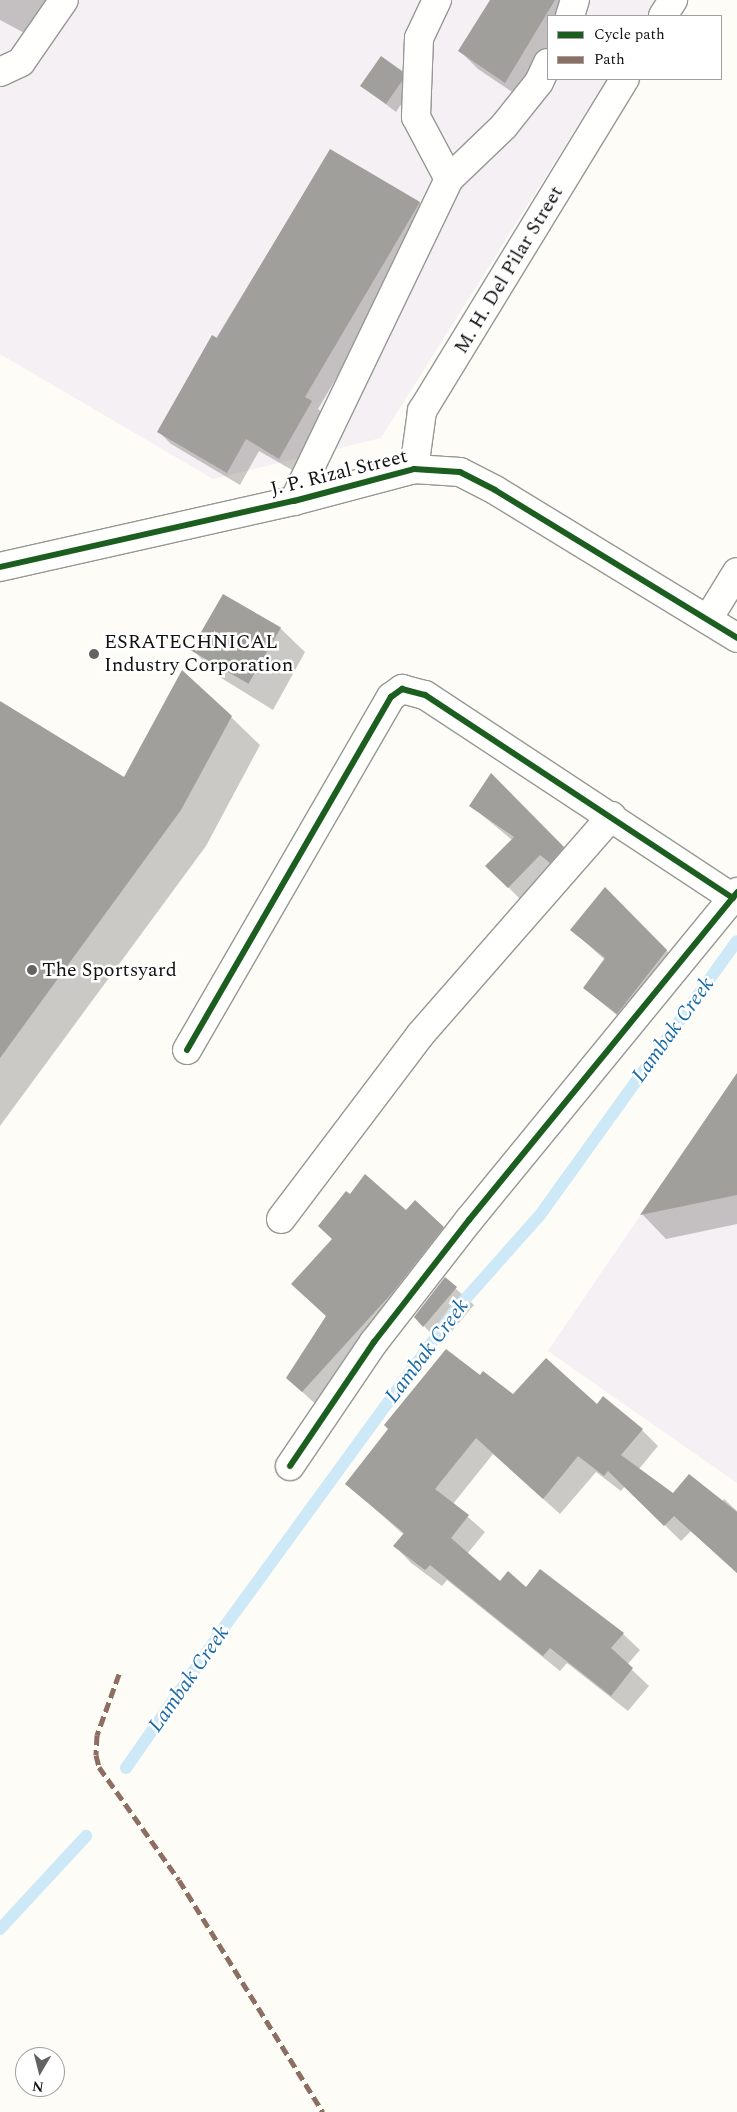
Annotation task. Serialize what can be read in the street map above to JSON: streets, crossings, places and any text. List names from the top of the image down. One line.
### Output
{"streets":{"street":["M. H. Del Pilar Street","J. P. Rizal Street"]},"crossings":[["M. H. Del Pilar Street","J. P. Rizal Street"]],"water":["Lambak Creek"],"places":["ESRATECHNICAL Industry Corporation","The Sportsyard"],"legend":["Cycle path","Path"],"north":"bottom"}
